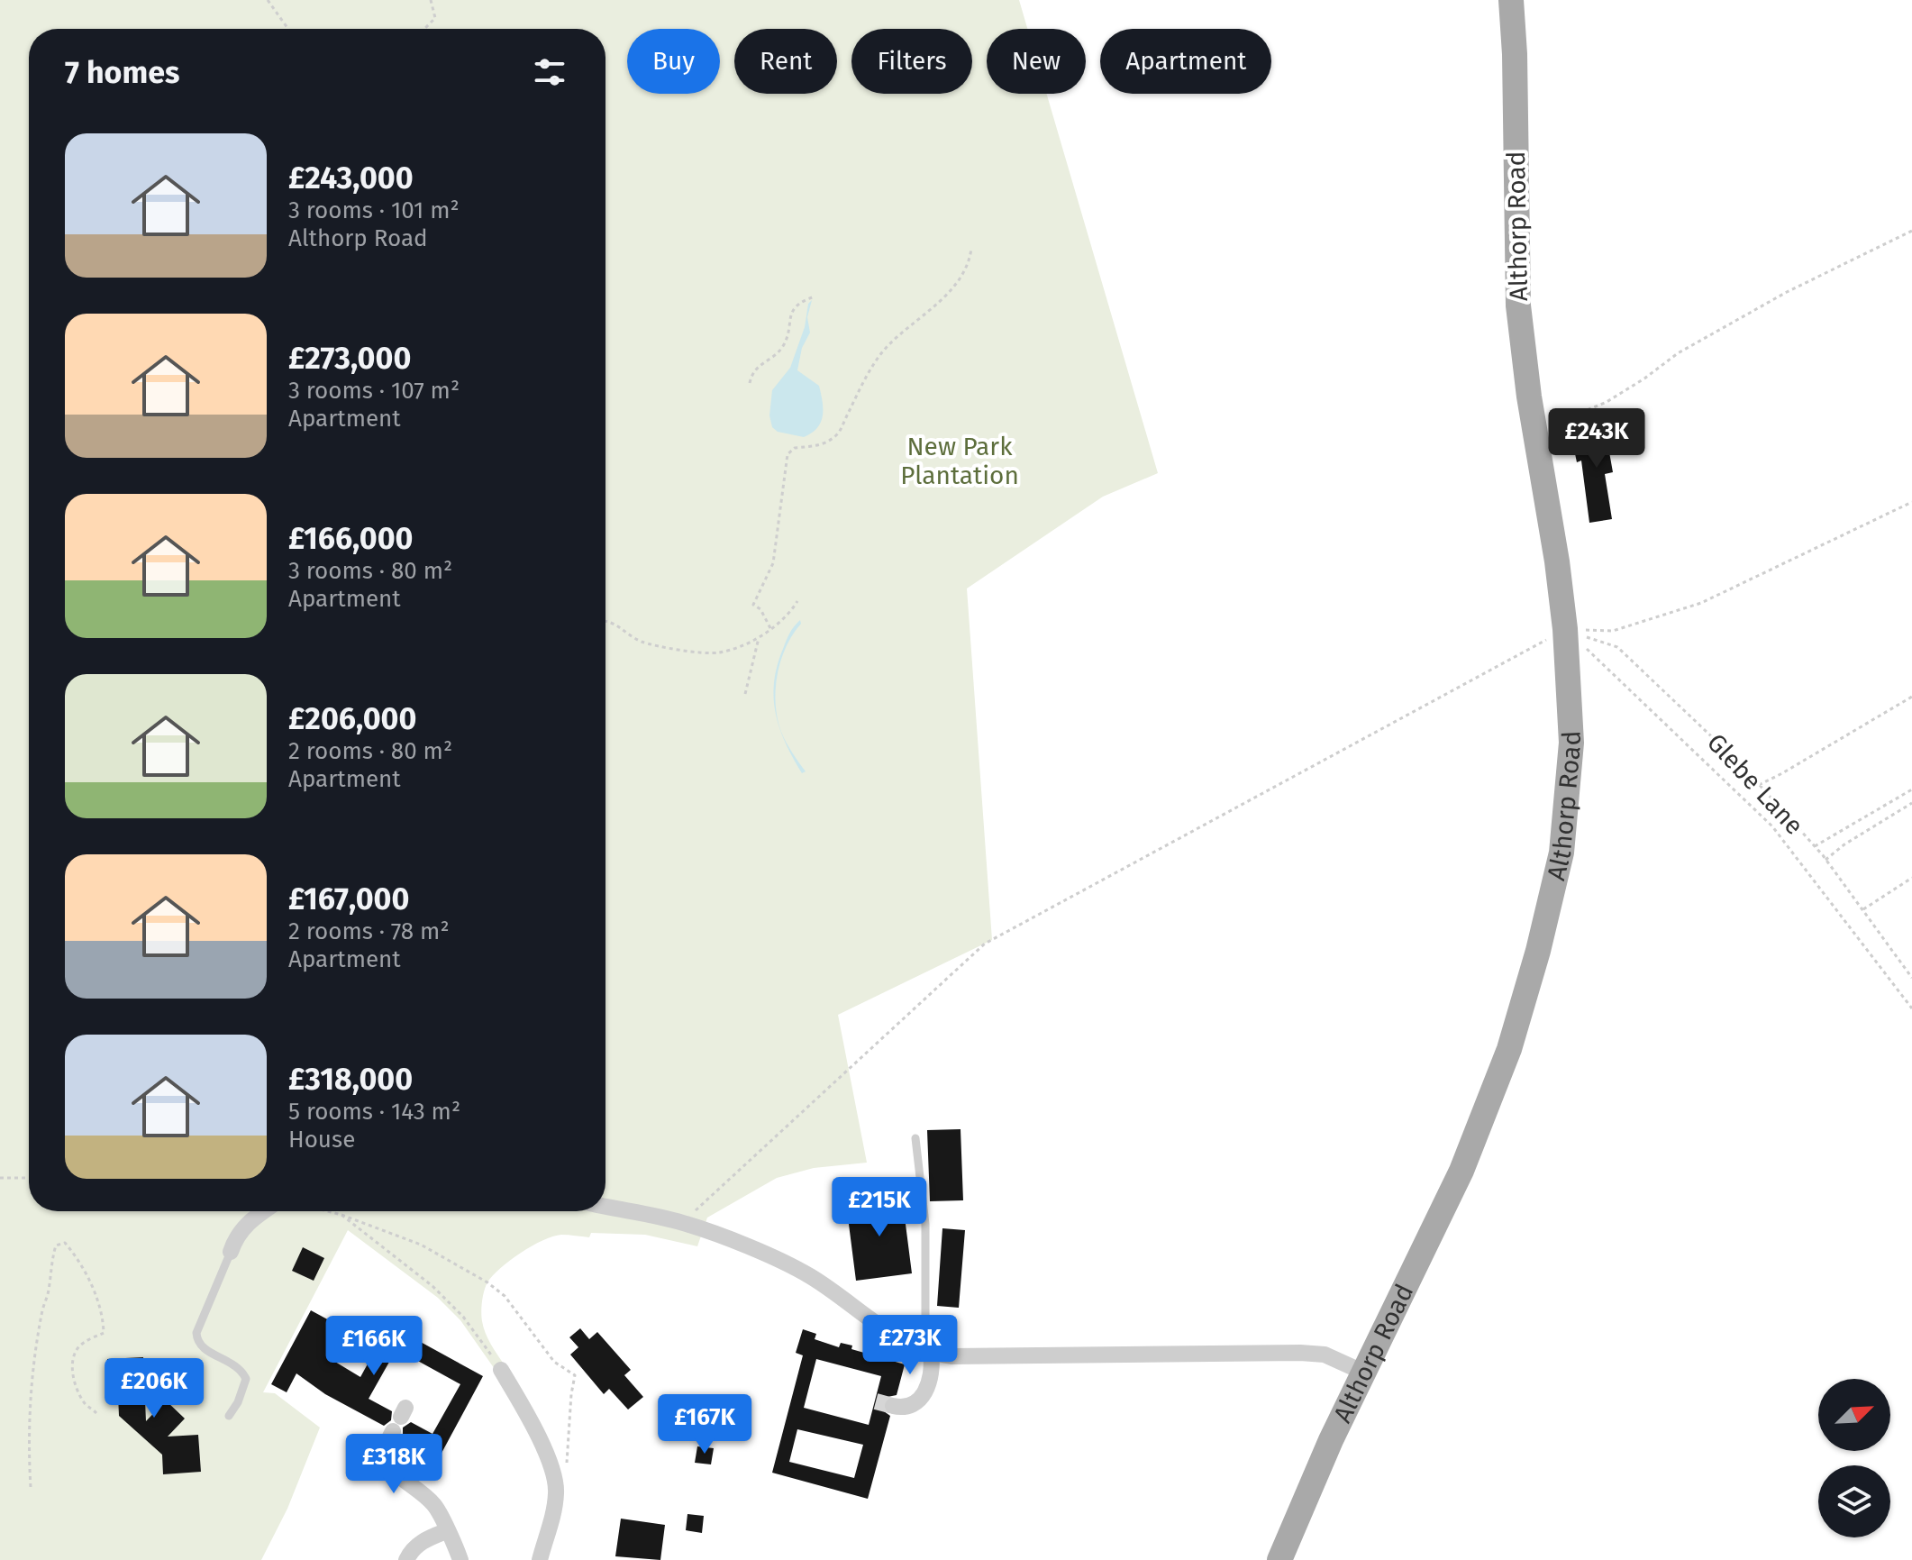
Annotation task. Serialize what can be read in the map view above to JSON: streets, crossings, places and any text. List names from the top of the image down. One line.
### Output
{"streets":{"main road":["Althorp Road"],"path":["Glebe Lane"]},"crossings":[["Althorp Road","Glebe Lane"]],"parks":["New Park Plantation"],"north":"top right","page":{"chip":["Buy","Rent","Filters","New","Apartment"],"heading":"7 homes","list":[{"name":"£243,000","note":"3 rooms · 101 m² · Althorp Road"},{"name":"£273,000","note":"3 rooms · 107 m² · Apartment"},{"name":"£166,000","note":"3 rooms · 80 m² · Apartment"},{"name":"£206,000","note":"2 rooms · 80 m² · Apartment"},{"name":"£167,000","note":"2 rooms · 78 m² · Apartment"},{"name":"£318,000","note":"5 rooms · 143 m² · House"}],"price":["£243K","£215K","£273K","£166K","£206K","£167K","£318K"]}}
